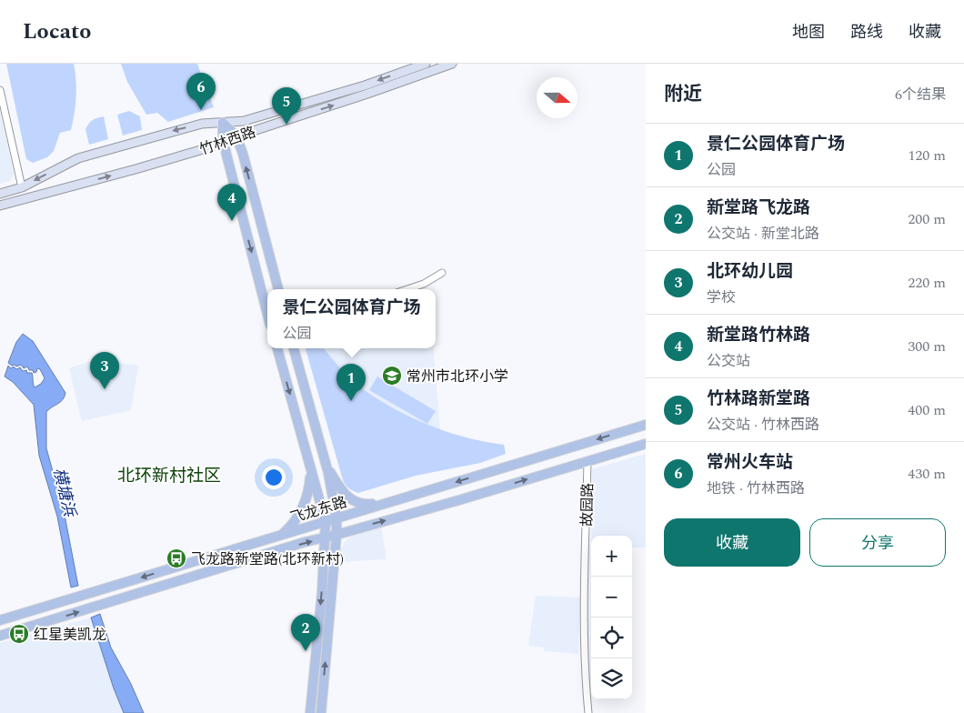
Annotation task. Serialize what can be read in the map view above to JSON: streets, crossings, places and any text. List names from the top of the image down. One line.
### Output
{"streets":{"main road":["竹林西路","飞龙东路"],"street":["故园路"]},"crossings":[["故园路","飞龙东路"]],"districts":["北环新村社区"],"water":["横塘浜"],"places":{"school or university":["常州市北环小学"],"bus stop":["飞龙路新堂路(北环新村)","红星美凯龙"]},"north":"right","page":{"header":"Locato","nav":["地图","路线","收藏"],"heading":["附近","6个结果"],"pins":["6","5","4","3","1","2"],"list":[{"mark":"1","name":"景仁公园体育广场","note":"公园","value":"120 m"},{"mark":"2","name":"新堂路飞龙路","note":"公交站 · 新堂北路","value":"200 m"},{"mark":"3","name":"北环幼儿园","note":"学校","value":"220 m"},{"mark":"4","name":"新堂路竹林路","note":"公交站","value":"300 m"},{"mark":"5","name":"竹林路新堂路","note":"公交站 · 竹林西路","value":"400 m"},{"mark":"6","name":"常州火车站","note":"地铁 · 竹林西路","value":"430 m"}],"popup":["景仁公园体育广场","公园"],"buttons":["收藏","分享"],"map_buttons":["+","−"]}}
